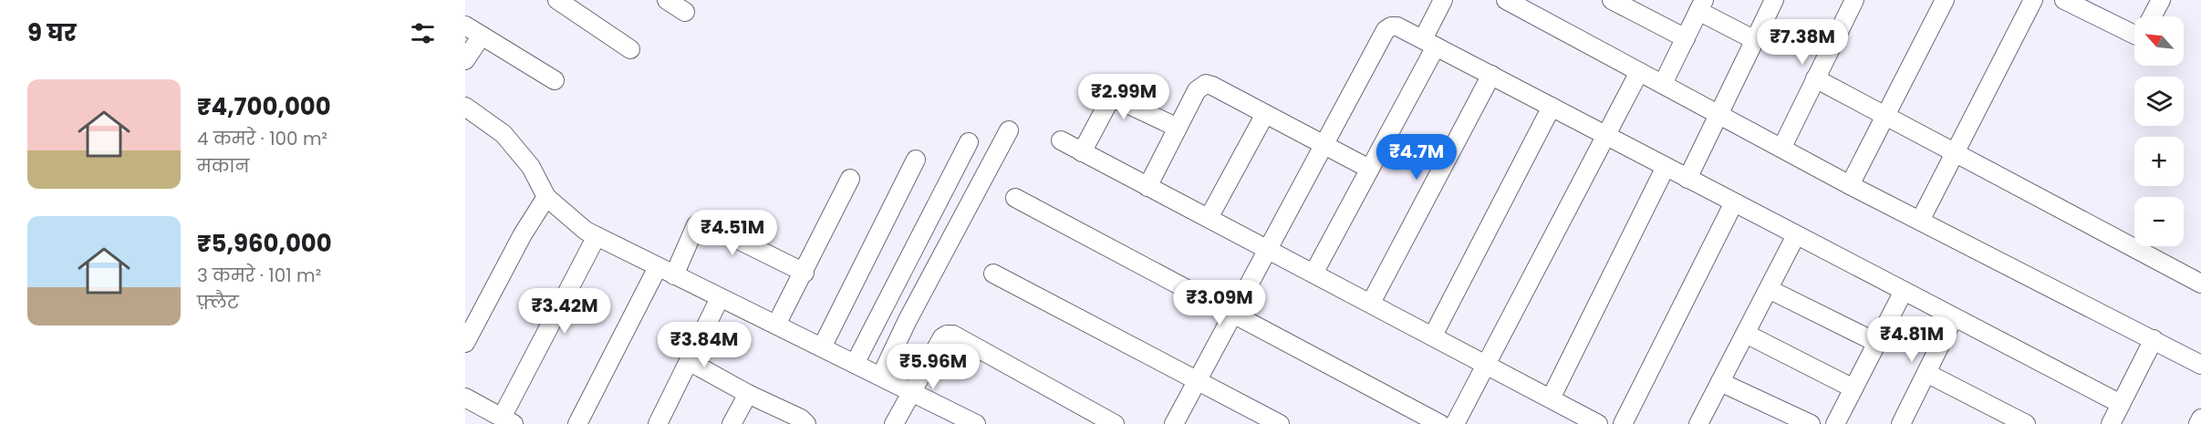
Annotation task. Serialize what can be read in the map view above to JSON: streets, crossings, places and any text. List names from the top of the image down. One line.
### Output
{"north":"top left","page":{"heading":"9 घर","map_buttons":["+","−"],"price":["₹7.38M","₹2.99M","₹4.7M","₹4.51M","₹3.09M","₹3.42M","₹4.81M","₹3.84M","₹5.96M"],"list":[{"name":"₹4,700,000","note":"4 कमरे · 100 m² · मकान"},{"name":"₹5,960,000","note":"3 कमरे · 101 m² · फ़्लैट"}]}}
